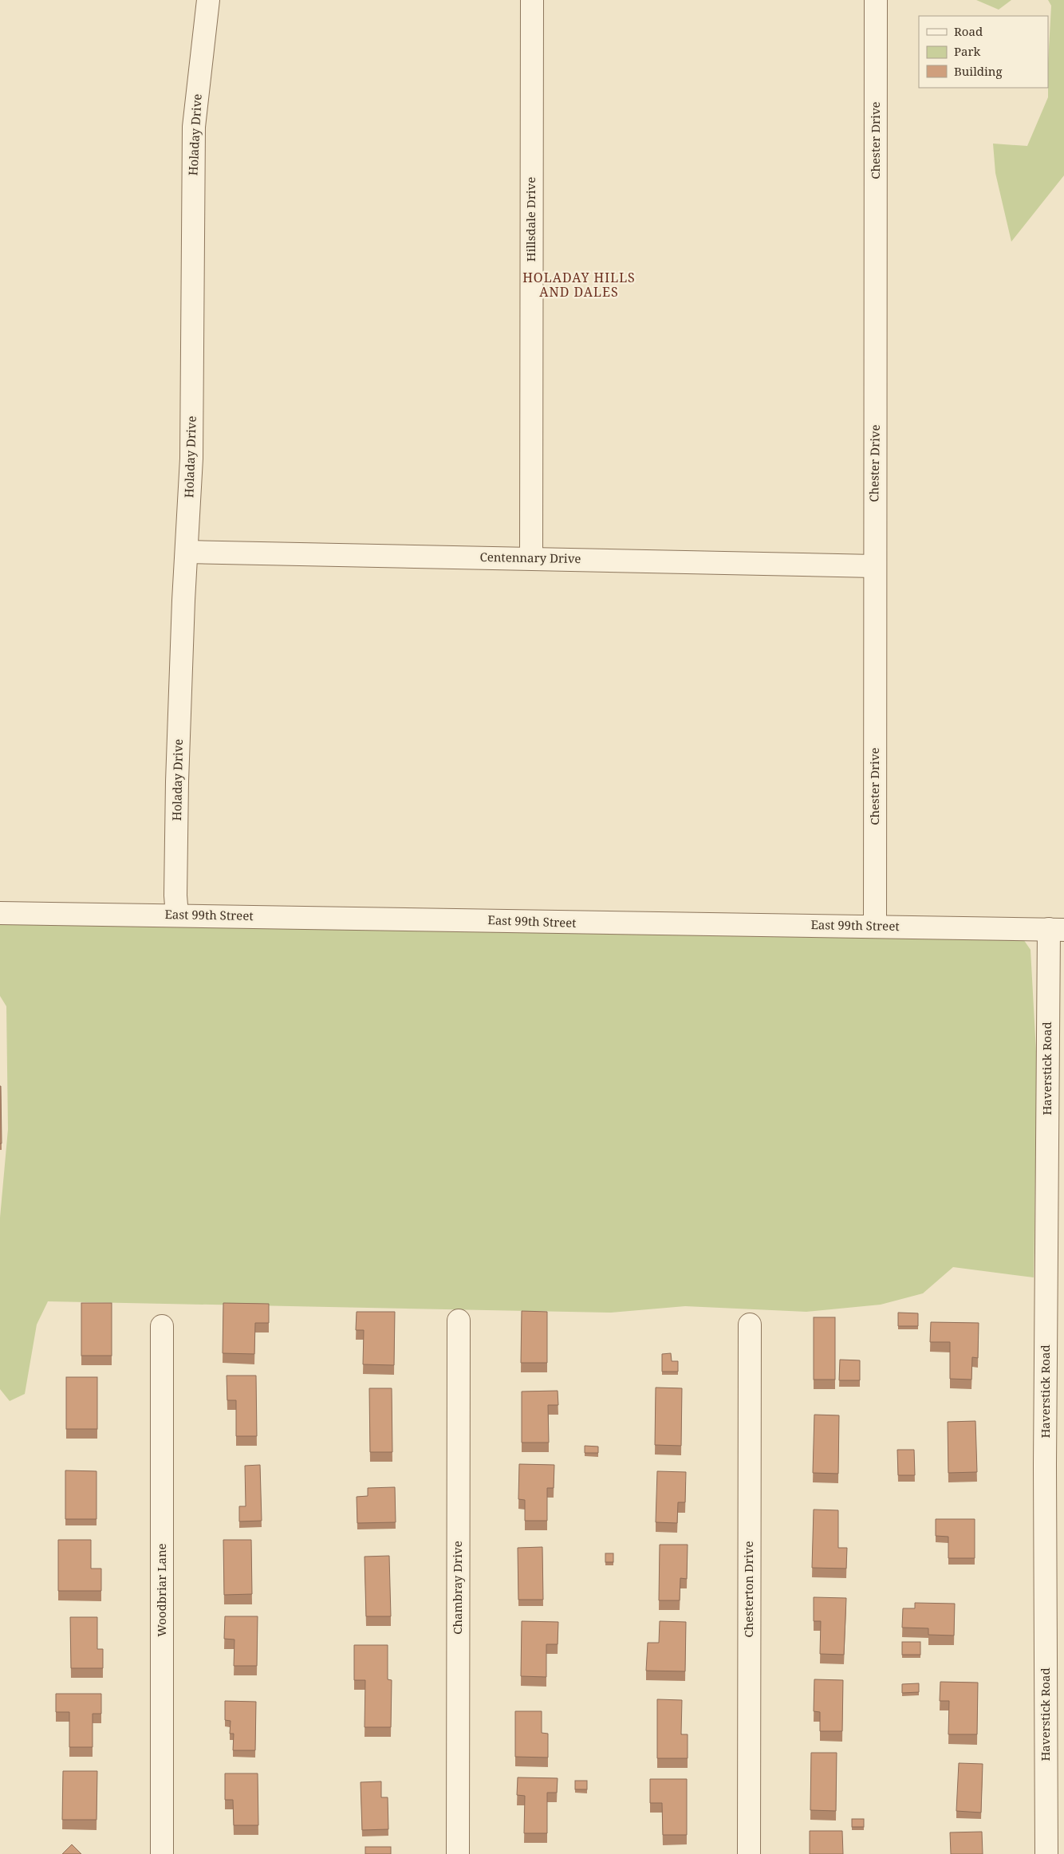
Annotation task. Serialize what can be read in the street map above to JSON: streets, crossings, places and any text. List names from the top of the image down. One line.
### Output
{"streets":{"street":["Holaday Drive","Chester Drive","Hillsdale Drive","Centennary Drive","East 99th Street","Haverstick Road","Chambray Drive","Chesterton Drive","Woodbriar Lane"]},"crossings":[["Holaday Drive","Centennary Drive"],["Holaday Drive","East 99th Street"],["Chester Drive","Centennary Drive"],["Chester Drive","East 99th Street"],["Hillsdale Drive","Centennary Drive"],["East 99th Street","Haverstick Road"]],"districts":["HOLADAY HILLS AND DALES"],"legend":["Road","Park","Building"]}
